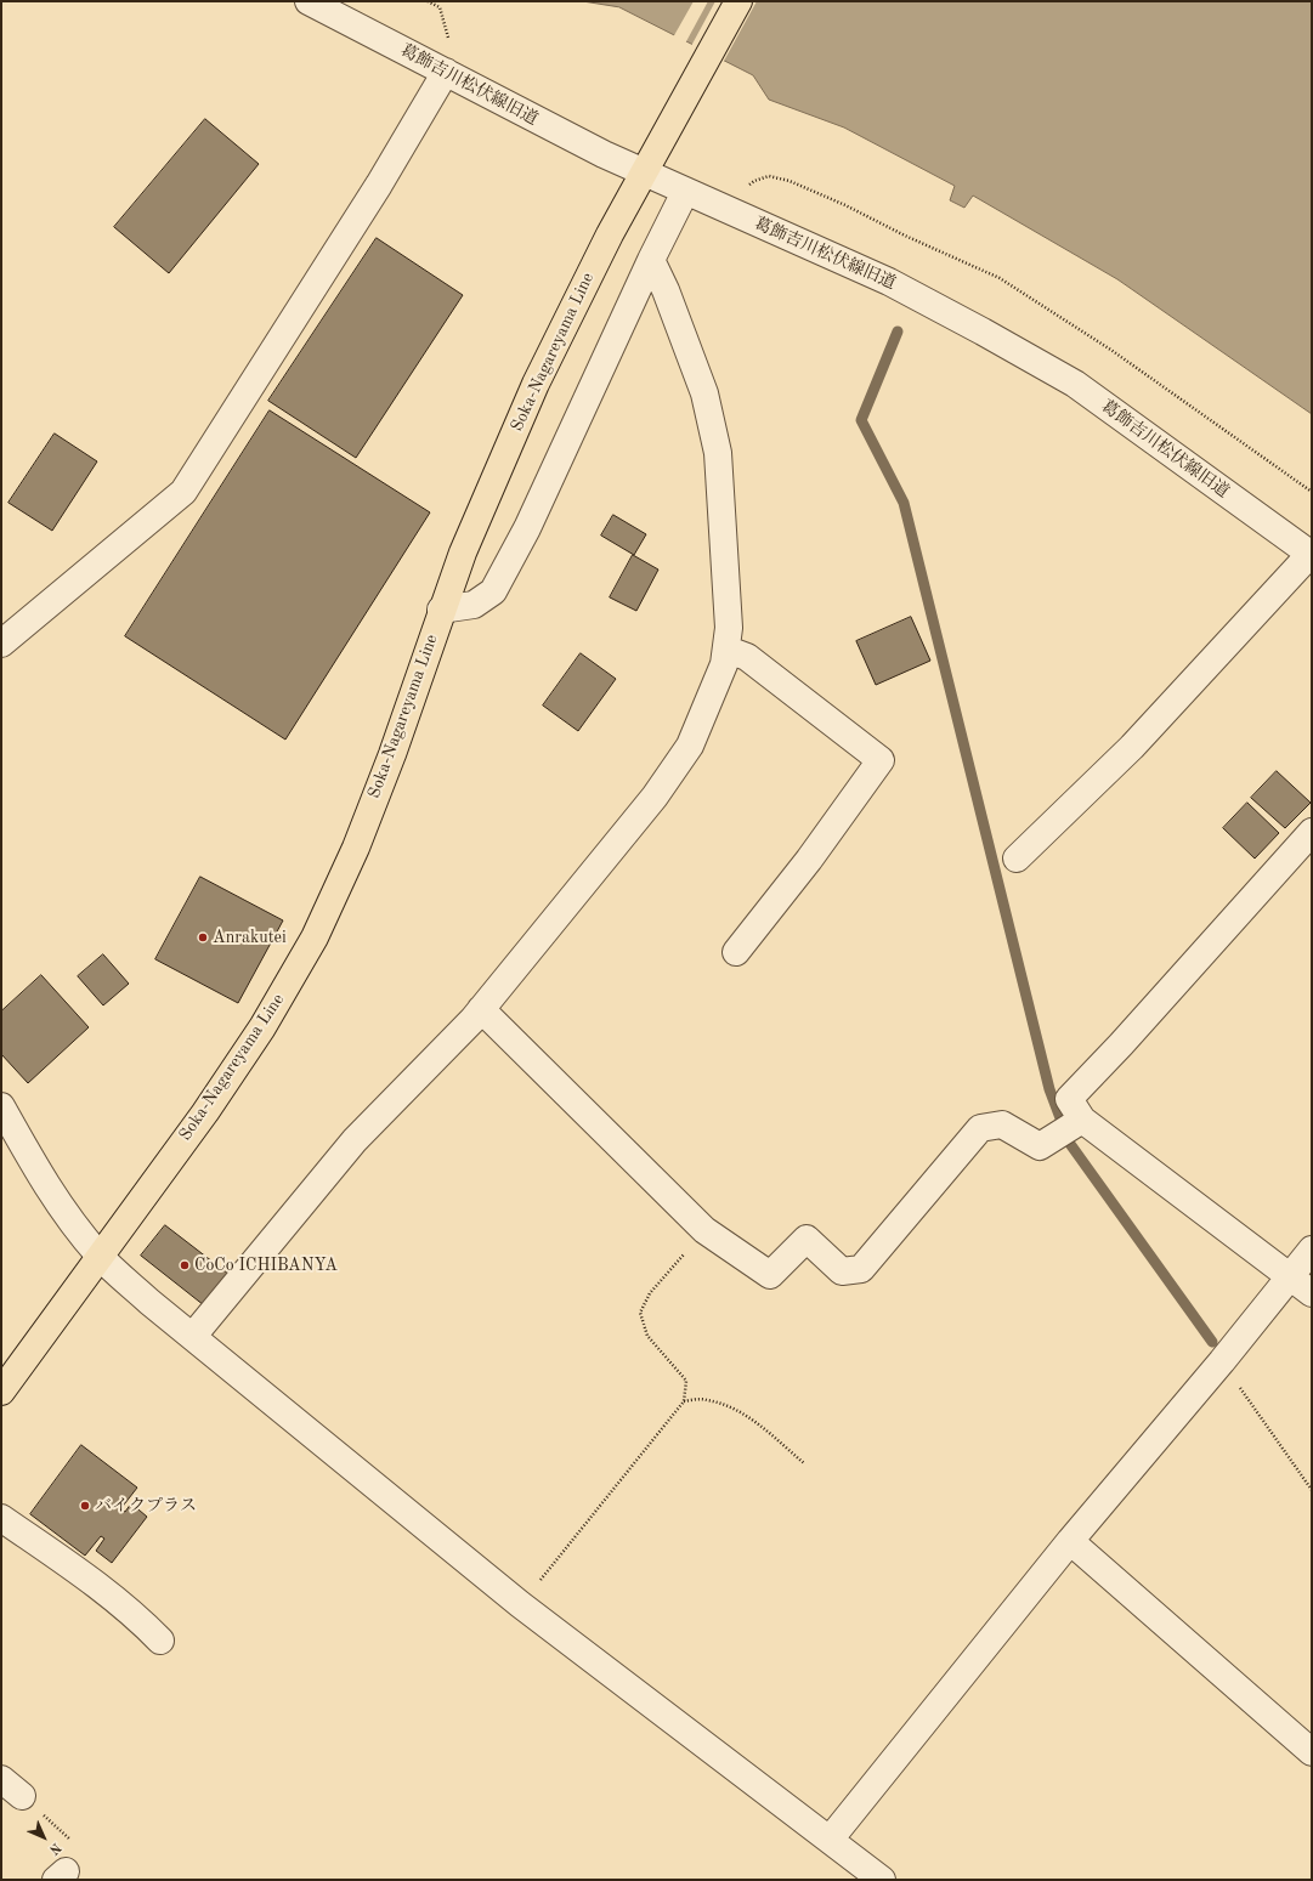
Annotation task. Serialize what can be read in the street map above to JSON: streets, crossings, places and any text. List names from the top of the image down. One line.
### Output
{"streets":{"main road":["Soka-Nagareyama Line"],"street":["葛飾吉川松伏線旧道"]},"crossings":[["葛飾吉川松伏線旧道","Soka-Nagareyama Line"]],"places":["Anrakutei","CoCo ICHIBANYA","バイクプラス"],"north":"bottom right"}
